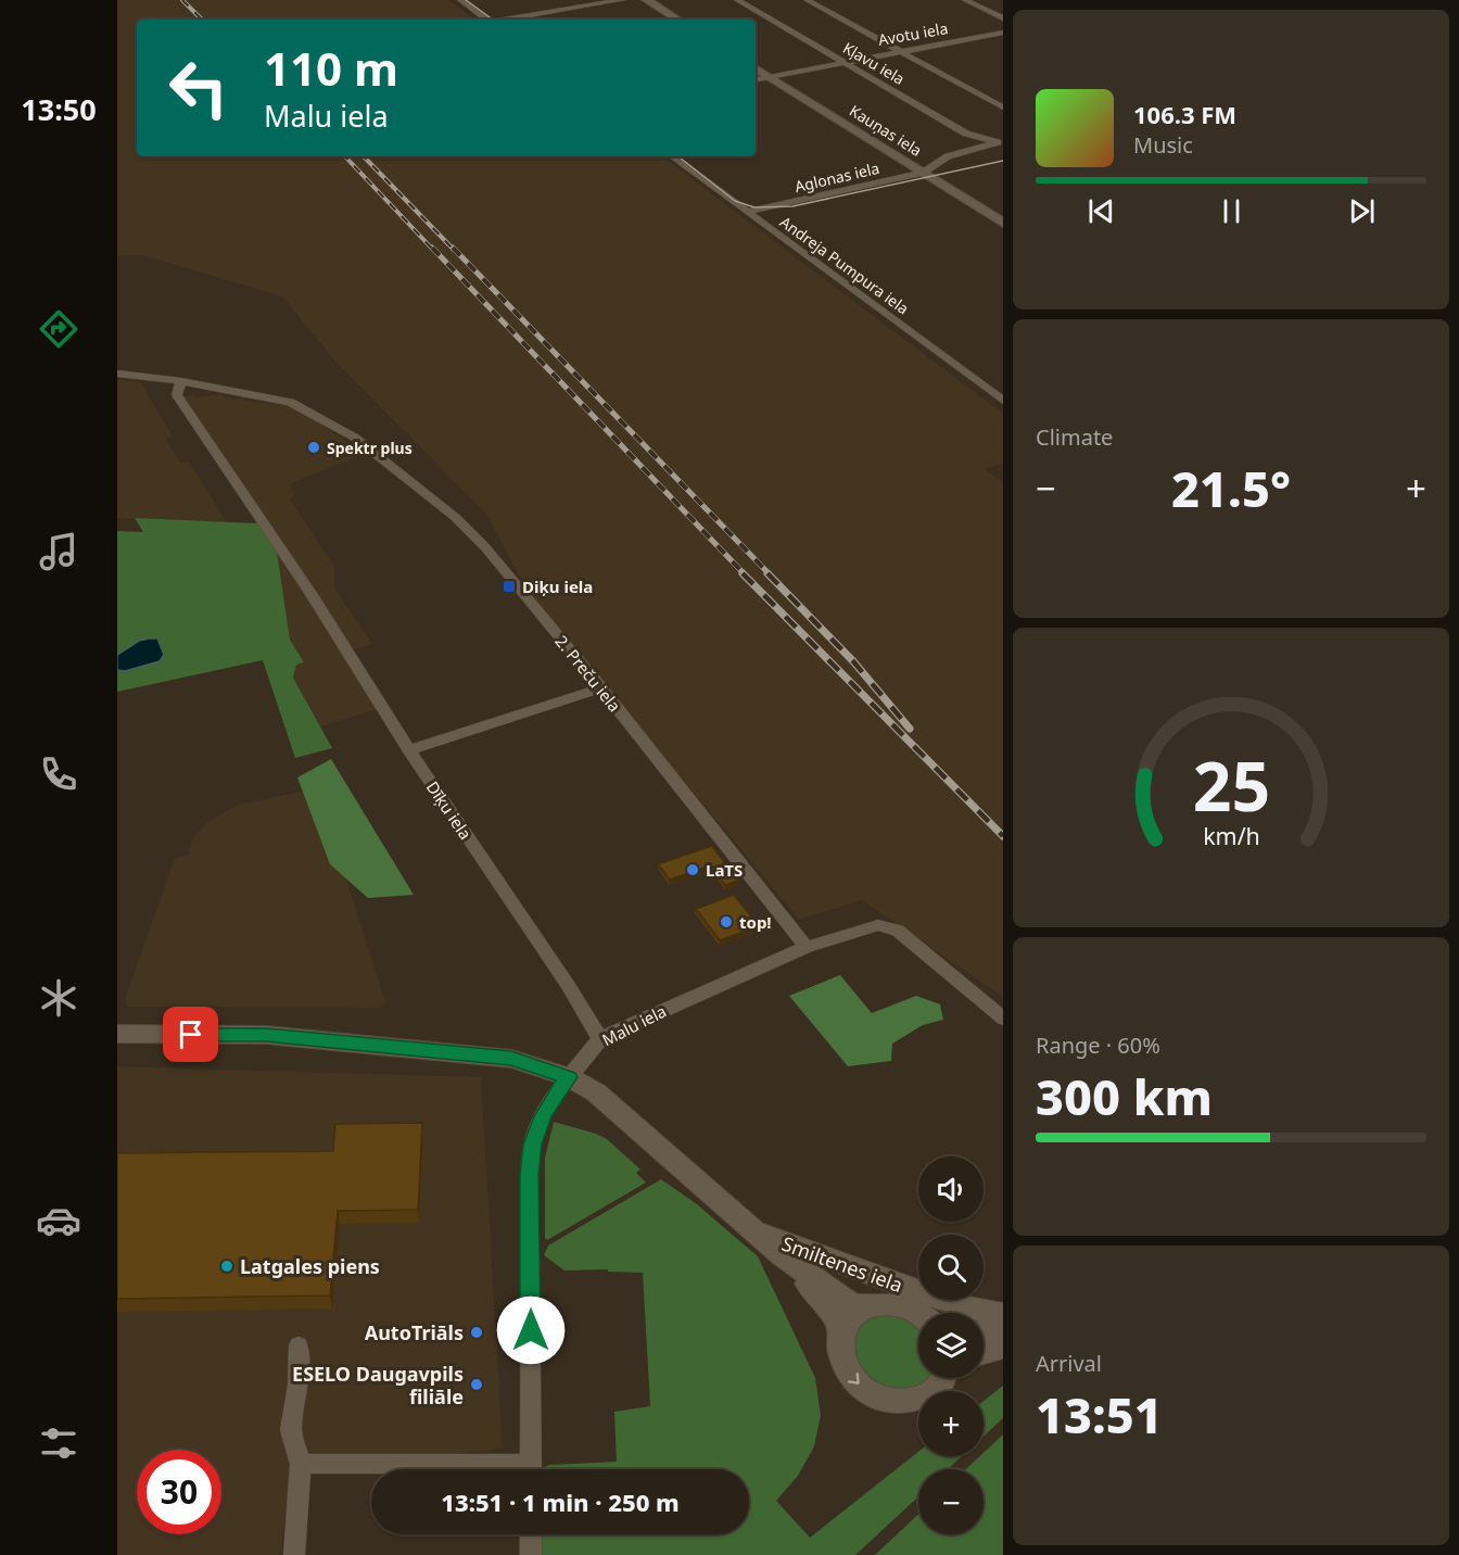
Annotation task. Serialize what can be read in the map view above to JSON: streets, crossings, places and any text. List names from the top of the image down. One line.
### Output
{"streets":{"street":["Avotu iela","Kļavu iela","Kauņas iela","Aglonas iela","Andreja Pumpura iela","2. Preču iela","Dīķu iela","Malu iela","Smiltenes iela"]},"crossings":[["Avotu iela","Kļavu iela"],["Avotu iela","Kauņas iela"],["Kļavu iela","Aglonas iela"],["Kauņas iela","Aglonas iela"],["Aglonas iela","Andreja Pumpura iela"],["2. Preču iela","Dīķu iela"],["2. Preču iela","Malu iela"],["Dīķu iela","Malu iela"],["Malu iela","Smiltenes iela"]],"places":{"other":["Spektr plus","LaTS","top!","Latgales piens","AutoTriāls","ESELO Daugavpils filiāle"],"transit":["Diķu iela"]},"page":{"tabs":"13:50","turn":["110 m","Malu iela"],"song":["106.3 FM","Music"],"tile":["Climate",["Range · 60%","300 km"],["Arrival","13:51"]],"heat":["−","21.5°","+"],"map_buttons":["+","−"],"limit":"30","trip":"13:51 · 1 min · 250 m","gauge":["25","km/h"]}}
